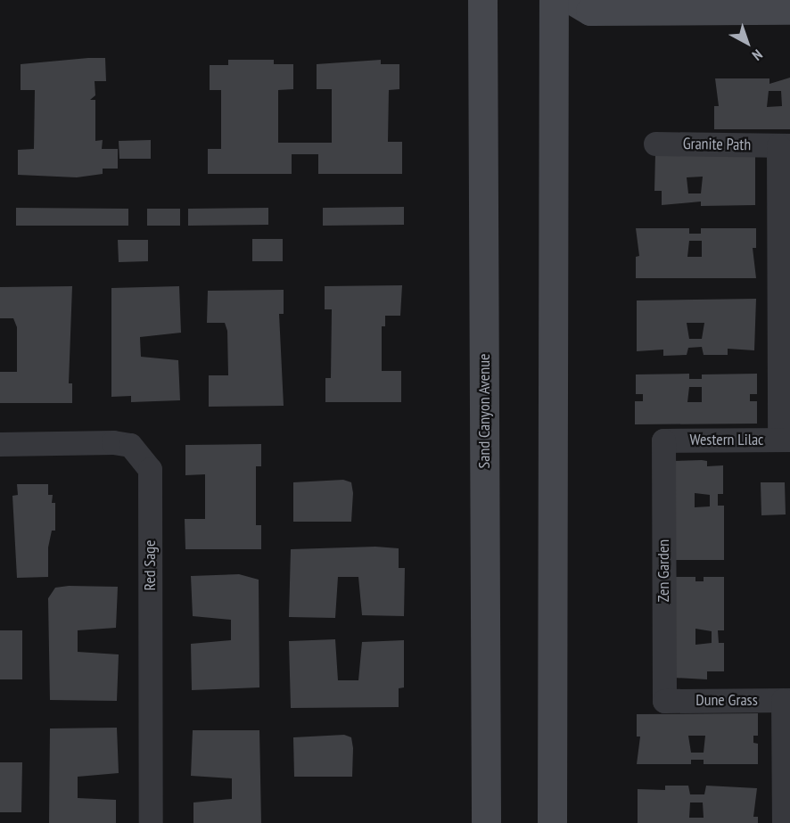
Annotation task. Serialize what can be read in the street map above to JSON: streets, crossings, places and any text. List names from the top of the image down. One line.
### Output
{"streets":{"main road":["Sand Canyon Avenue"],"street":["Granite Path","Western Lilac","Red Sage","Zen Garden","Dune Grass"]},"crossings":[["Granite Path","Western Lilac"],["Western Lilac","Zen Garden"],["Zen Garden","Dune Grass"]],"north":"bottom right"}
